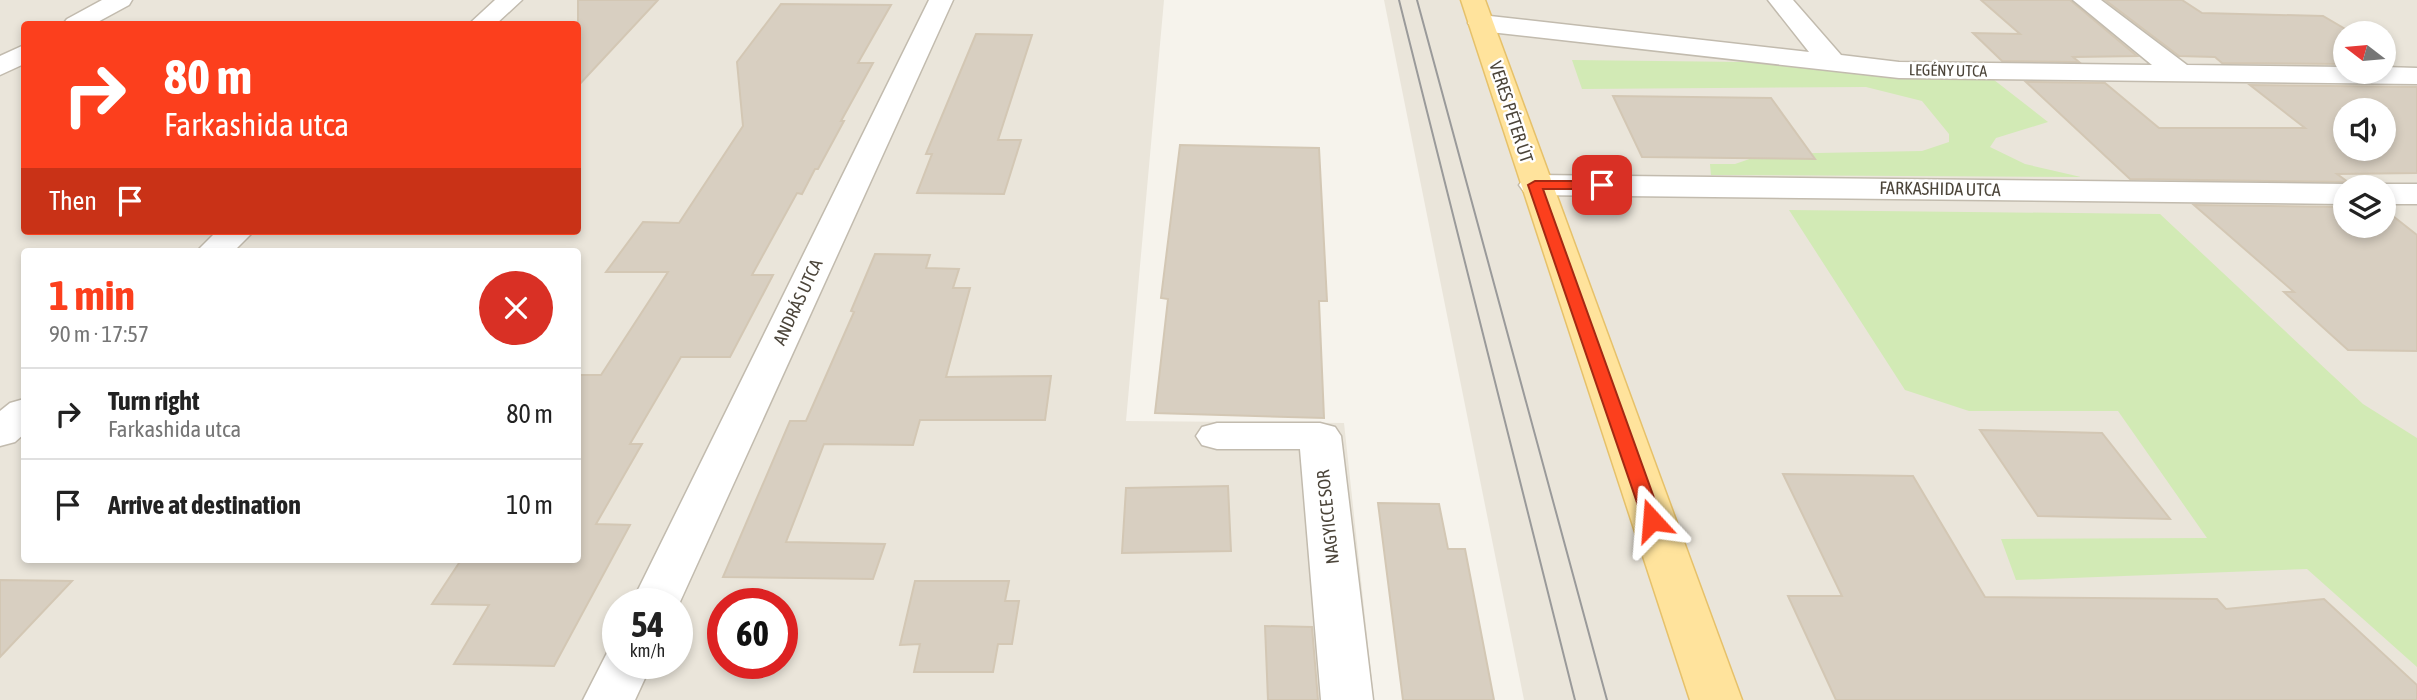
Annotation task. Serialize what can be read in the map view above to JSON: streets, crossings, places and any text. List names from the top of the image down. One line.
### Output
{"streets":{"main road":["VERES PÉTER ÚT"],"street":["LEGÉNY UTCA","FARKASHIDA UTCA","ANDRÁS UTCA","NAGYICCE SOR"]},"crossings":[["LEGÉNY UTCA","VERES PÉTER ÚT"],["VERES PÉTER ÚT","FARKASHIDA UTCA"]],"north":"left","page":{"turn":["80 m","Farkashida utca"],"then":"Then","heading":["1 min","90 m · 17:57"],"list":[{"name":"Turn right","note":"Farkashida utca","value":"80 m"},{"name":"Arrive at destination","value":"10 m"}],"speed":"54 km/h","limit":"60"}}
